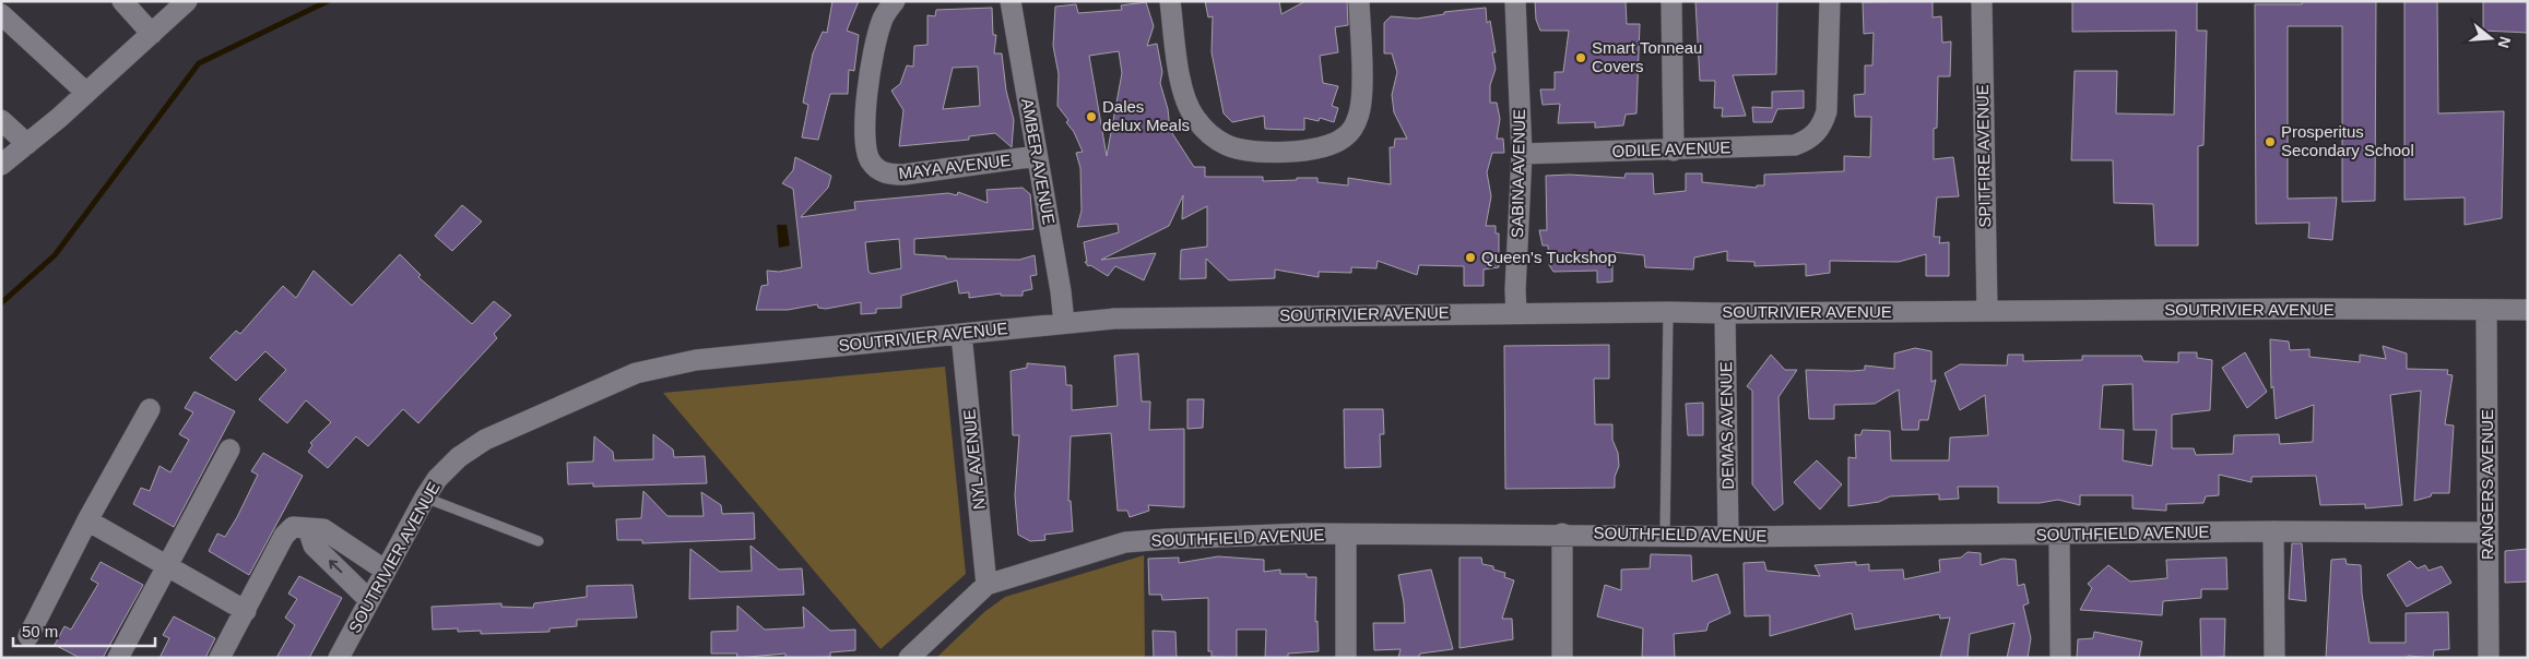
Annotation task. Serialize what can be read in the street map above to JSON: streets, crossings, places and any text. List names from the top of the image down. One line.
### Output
{"streets":{"street":["ODILE AVENUE","SPITFIRE AVENUE","AMBER AVENUE","MAYA AVENUE","SABINA AVENUE","SOUTRIVIER AVENUE","DEMAS AVENUE","NYL AVENUE","RANGERS AVENUE","SOUTHFIELD AVENUE"]},"crossings":[["ODILE AVENUE","SABINA AVENUE"],["SPITFIRE AVENUE","SOUTRIVIER AVENUE"],["AMBER AVENUE","MAYA AVENUE"],["AMBER AVENUE","SOUTRIVIER AVENUE"],["SABINA AVENUE","SOUTRIVIER AVENUE"],["SOUTRIVIER AVENUE","DEMAS AVENUE"],["SOUTRIVIER AVENUE","NYL AVENUE"],["SOUTRIVIER AVENUE","RANGERS AVENUE"],["DEMAS AVENUE","SOUTHFIELD AVENUE"],["NYL AVENUE","SOUTHFIELD AVENUE"],["RANGERS AVENUE","SOUTHFIELD AVENUE"]],"places":["Smart Tonneau Covers","Dales delux Meals","Prosperitus Secondary School","Queen's Tuckshop"],"scale_bar":"50 m","north":"right"}
